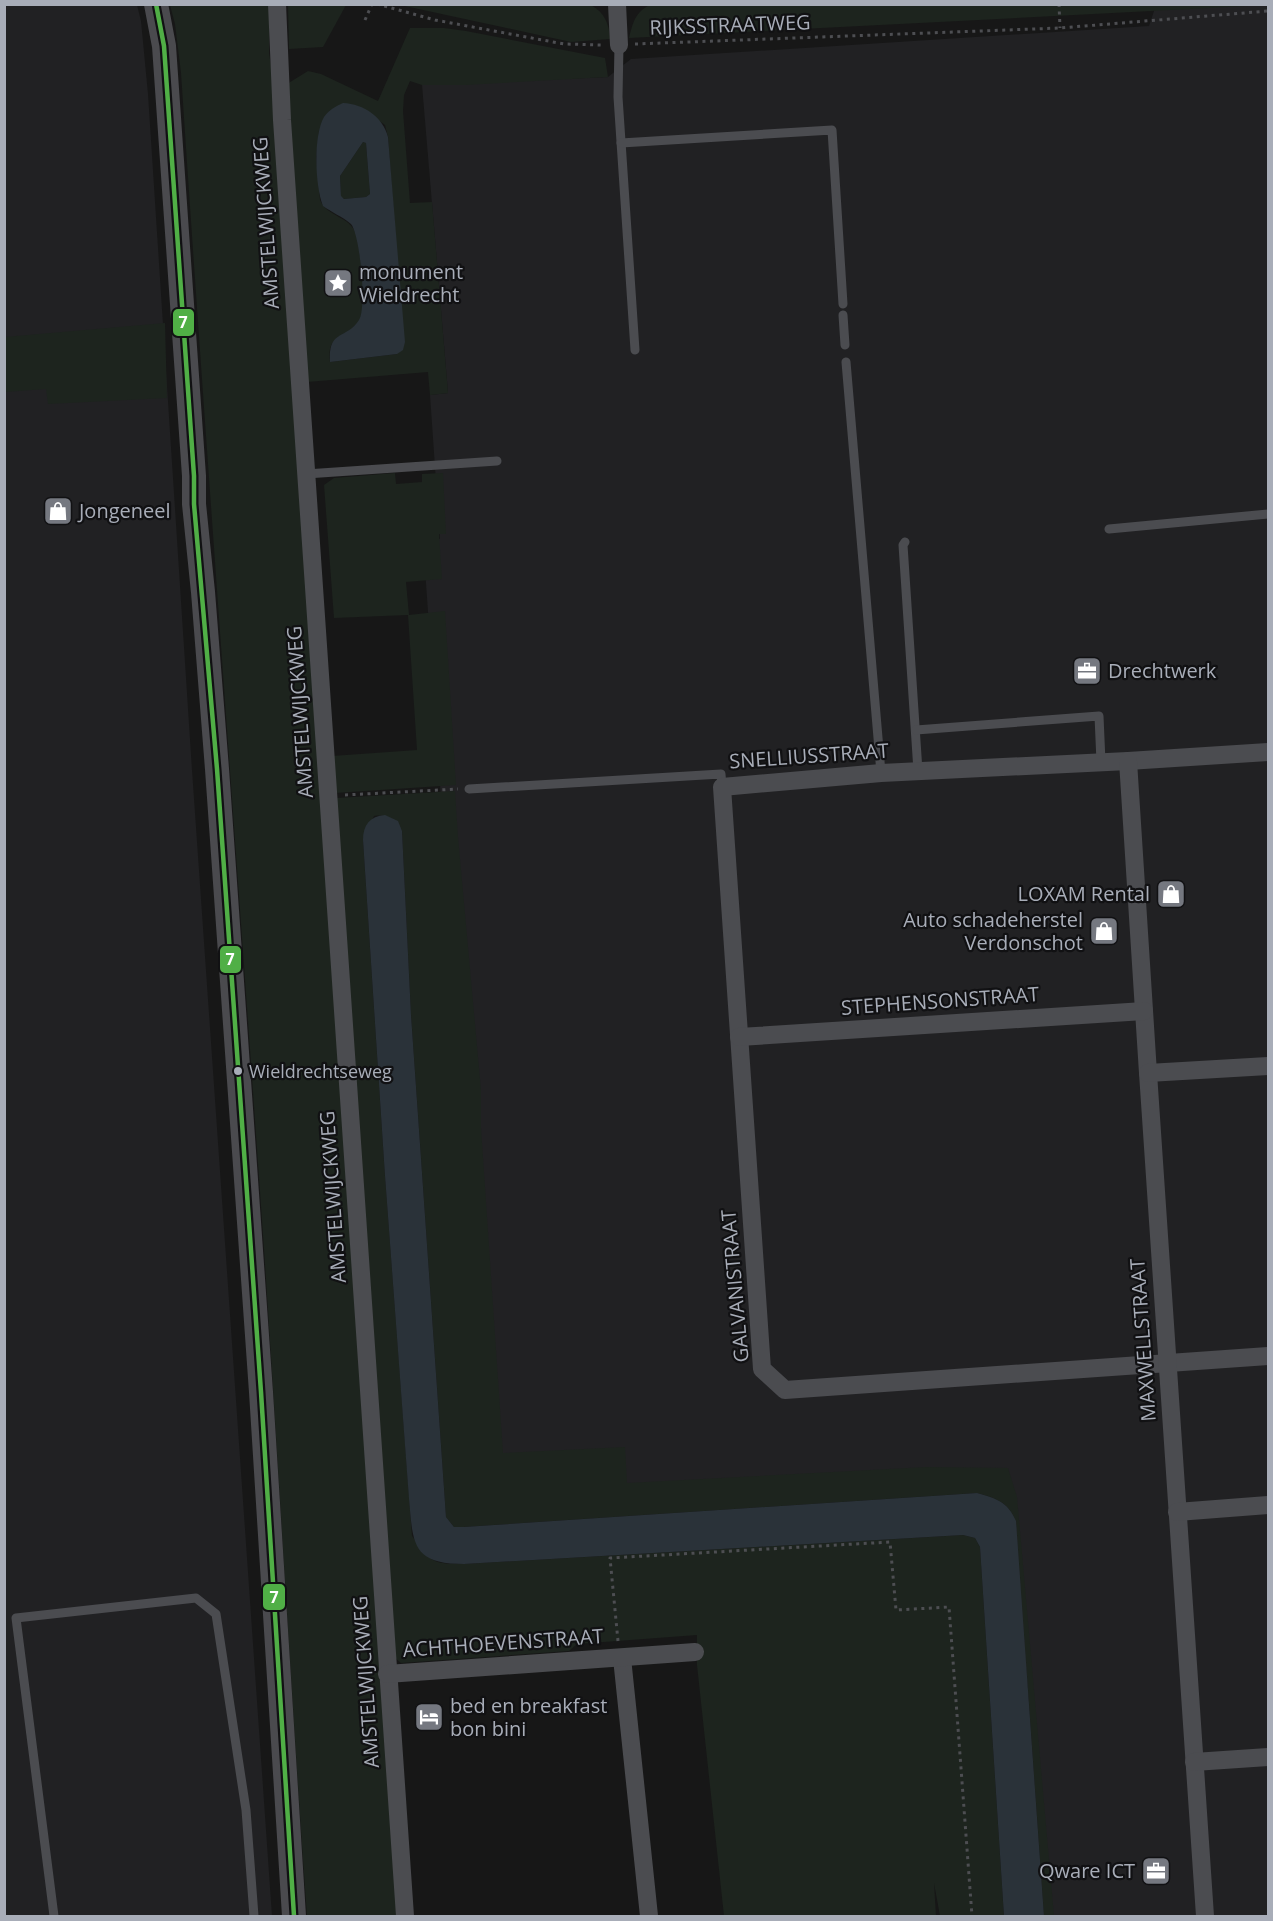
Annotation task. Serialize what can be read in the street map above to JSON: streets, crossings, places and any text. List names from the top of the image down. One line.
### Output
{"streets":{"street":["AMSTELWIJCKWEG","SNELLIUSSTRAAT","STEPHENSONSTRAAT","GALVANISTRAAT","MAXWELLSTRAAT","ACHTHOEVENSTRAAT"],"path":["RIJKSSTRAATWEG"]},"crossings":[["AMSTELWIJCKWEG","ACHTHOEVENSTRAAT"],["SNELLIUSSTRAAT","GALVANISTRAAT"],["SNELLIUSSTRAAT","MAXWELLSTRAAT"],["STEPHENSONSTRAAT","GALVANISTRAAT"],["STEPHENSONSTRAAT","MAXWELLSTRAAT"],["GALVANISTRAAT","MAXWELLSTRAAT"]],"places":{"place":["monument Wieldrecht"],"shop":["Jongeneel","LOXAM Rental","Auto schadeherstel Verdonschot"],"office":["Drechtwerk","Qware ICT"],"other":["Wieldrechtseweg"],"hotel":["bed en breakfast bon bini"]},"lines":["transit line 7"]}
